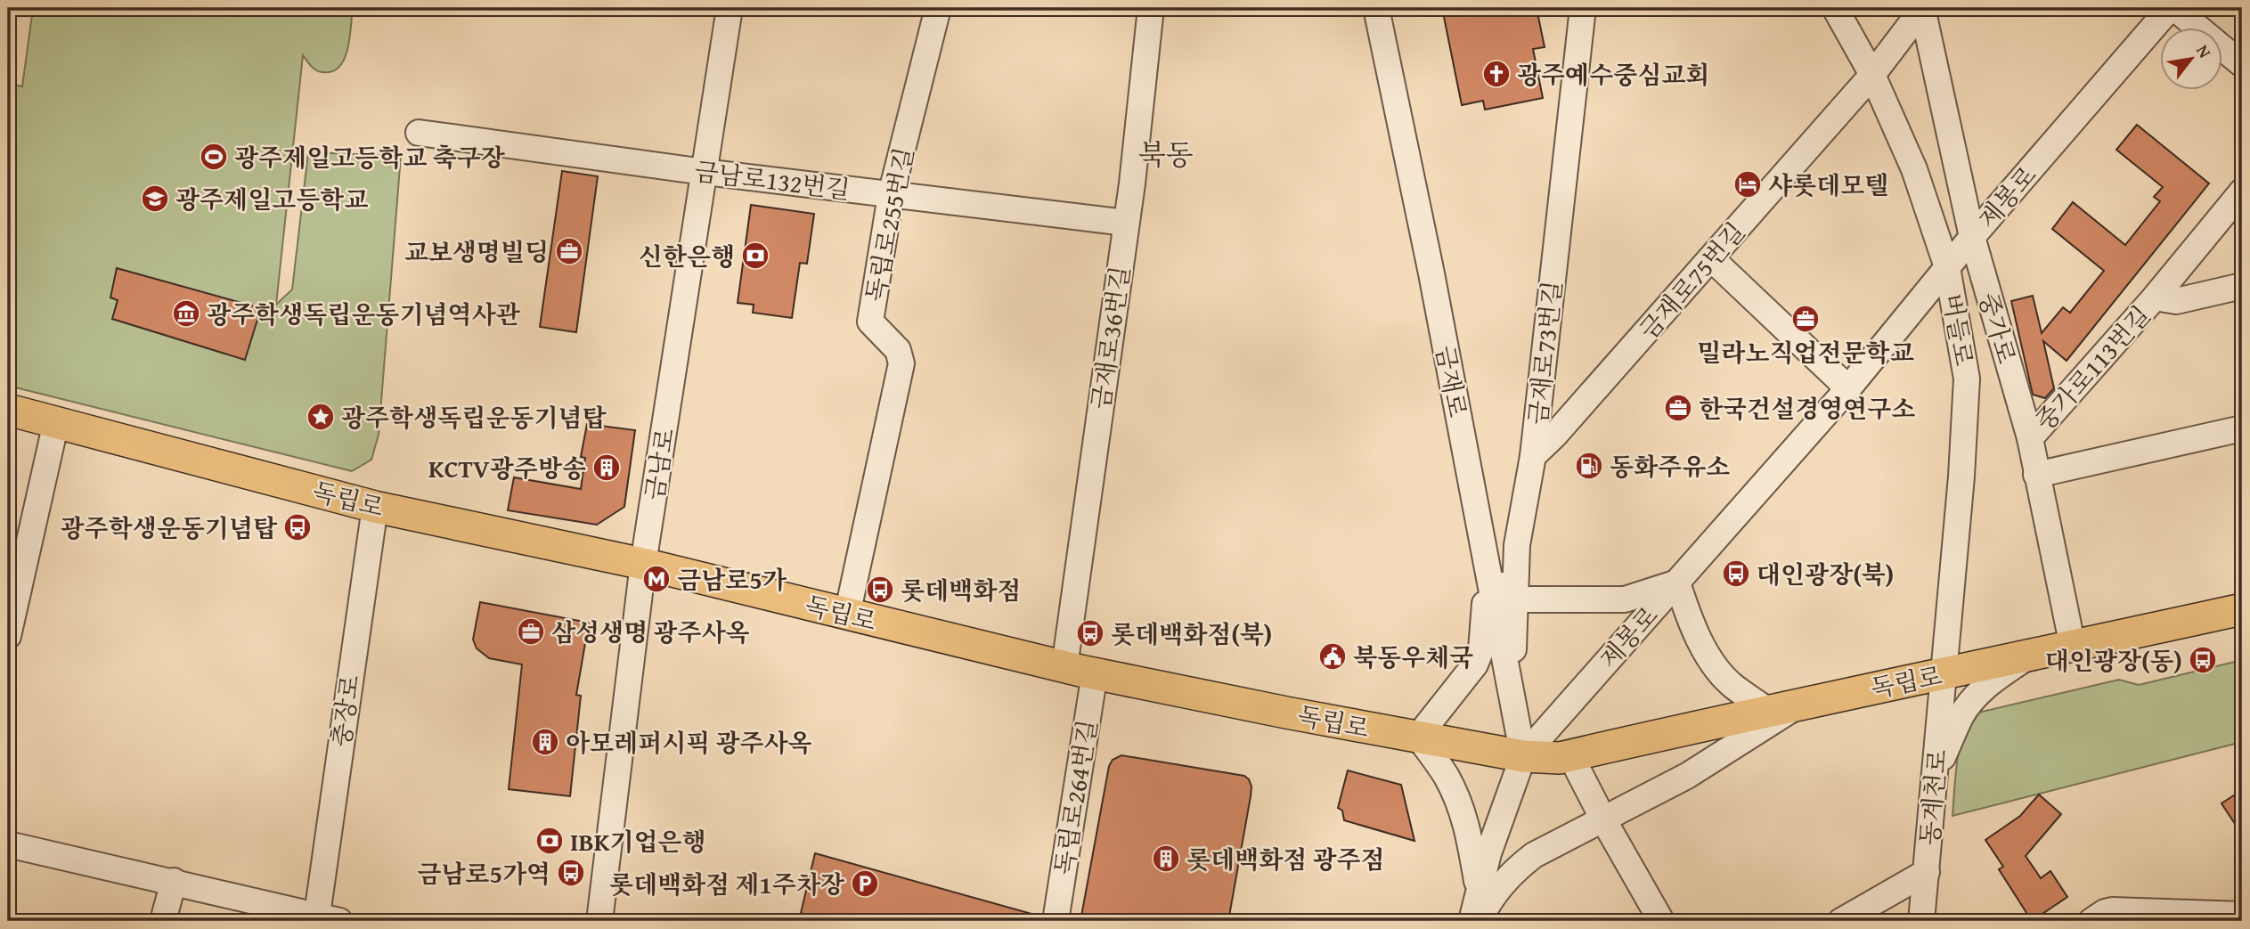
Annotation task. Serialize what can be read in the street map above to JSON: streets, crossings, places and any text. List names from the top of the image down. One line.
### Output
{"streets":{"main road":["독립로"],"street":["금남로132번길","제봉로","독립로255번길","금재로75번길","중가로","버들로","금재로36번길","금재로73번길","중가로113번길","금재로","금남로","충장로","독립로264번길","동계천로"]},"crossings":[["금남로132번길","독립로255번길"],["금남로132번길","금재로36번길"],["금남로132번길","금남로"],["제봉로","중가로"],["제봉로","버들로"],["제봉로","금재로"],["제봉로","독립로"],["독립로255번길","독립로"],["금재로75번길","중가로"],["금재로75번길","버들로"],["금재로75번길","금재로73번길"],["중가로","중가로113번길"],["중가로","독립로"],["버들로","독립로"],["버들로","동계천로"],["금재로36번길","독립로"],["금재로73번길","금재로"],["금재로","독립로"],["금남로","독립로"],["독립로","충장로"],["독립로","독립로264번길"],["독립로","동계천로"]],"districts":["북동"],"places":{"church":["광주예수중심교회"],"sports":["광주제일고등학교 축구장"],"hotel":["샤롯데모텔"],"school or university":["광주제일고등학교"],"office":["교보생명빌딩","밀라노직업전문학교","한국건설경영연구소","삼성생명 광주사옥"],"bank":["신한은행","IBK기업은행"],"museum":["광주학생독립운동기념역사관"],"place":["광주학생독립운동기념탑"],"fuel station":["동화주유소"],"building":["KCTV광주방송","아모레퍼시픽 광주사옥","롯데백화점 광주점"],"bus stop":["광주학생운동기념탑","대인광장(북)","롯데백화점","롯데백화점(북)","대인광장(동)","금남로5가역"],"metro station":["금남로5가"],"public building":["북동우체국"],"parking":["롯데백화점 제1주차장"]},"north":"top right"}
